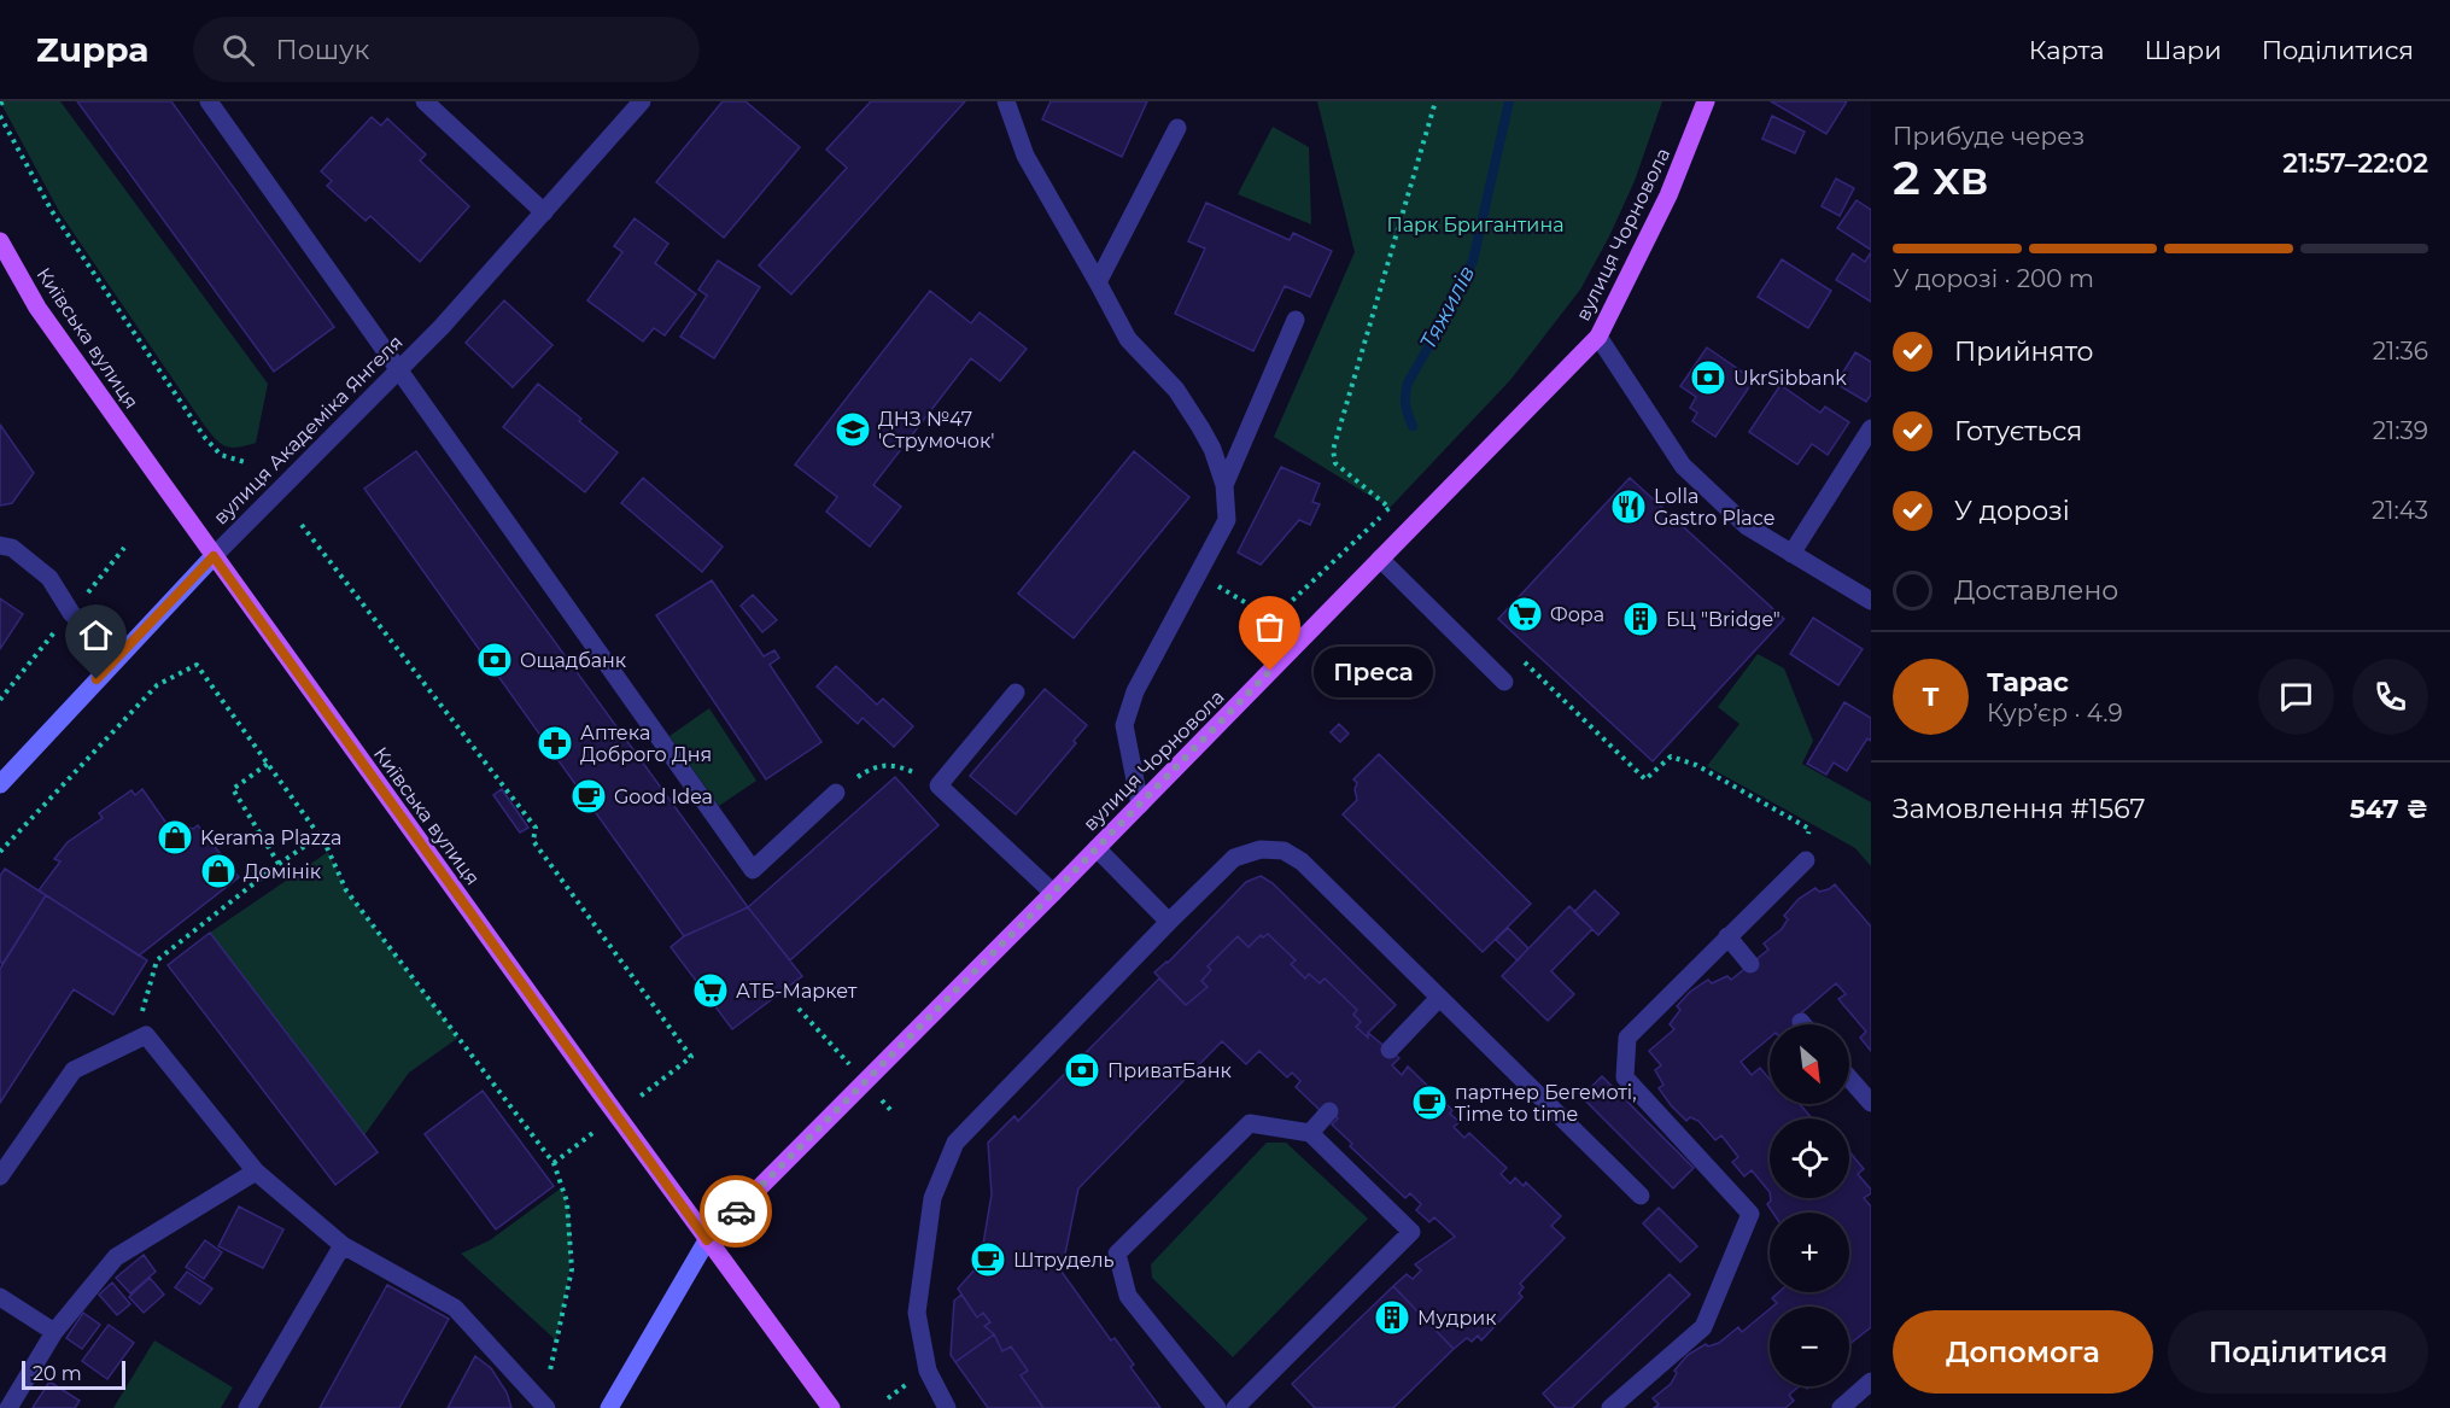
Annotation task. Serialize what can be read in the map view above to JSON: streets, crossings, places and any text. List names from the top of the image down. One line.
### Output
{"streets":{"main road":["вулиця Чорновола","Київська вулиця","вулиця Академіка Янгеля"]},"crossings":[["вулиця Чорновола","Київська вулиця"],["Київська вулиця","вулиця Академіка Янгеля"]],"water":["Тяжилів"],"parks":["Парк Бригантина"],"places":{"bank":["UkrSibbank","Ощадбанк","ПриватБанк"],"school or university":["ДНЗ №47 'Струмочок'"],"restaurant":["Lolla Gastro Place"],"supermarket":["Фора","АТБ-Маркет"],"building":["БЦ \"Bridge\"","Мудрик"],"other":["Преса"],"pharmacy":["Аптека Доброго Дня"],"cafe":["Good Idea","партнер Бегемоті, Time to time","Штрудель"],"shop":["Kerama Plazza","Домінік"]},"scale_bar":"20 m","north":"bottom right","page":{"header":"Zuppa","search":"Пошук","nav":["Карта","Шари","Поділитися"],"heading":["2 хв","Прибуде через","21:57–22:02"],"panel":["Тарас","Кур’єр · 4.9","Замовлення #1567","547 ₴"],"bar":"У дорозі · 200 m","list":[["Прийнято","21:36"],["Готується","21:39"],["У дорозі","21:43"],"Доставлено"],"bubble":"Преса","round":"Т","map_buttons":["+","−"],"buttons":["Допомога","Поділитися"],"scale":"20 m"}}
